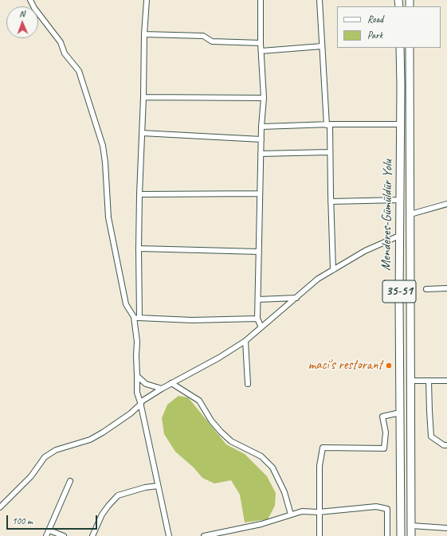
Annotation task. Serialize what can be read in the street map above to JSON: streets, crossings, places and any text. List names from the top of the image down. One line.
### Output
{"streets":{"main road":["Menderes-Gümüldür Yolu","35-51"]},"places":["maci's restorant"],"legend":["Road","Park"],"scale_bar":"100 m","north":"top"}
